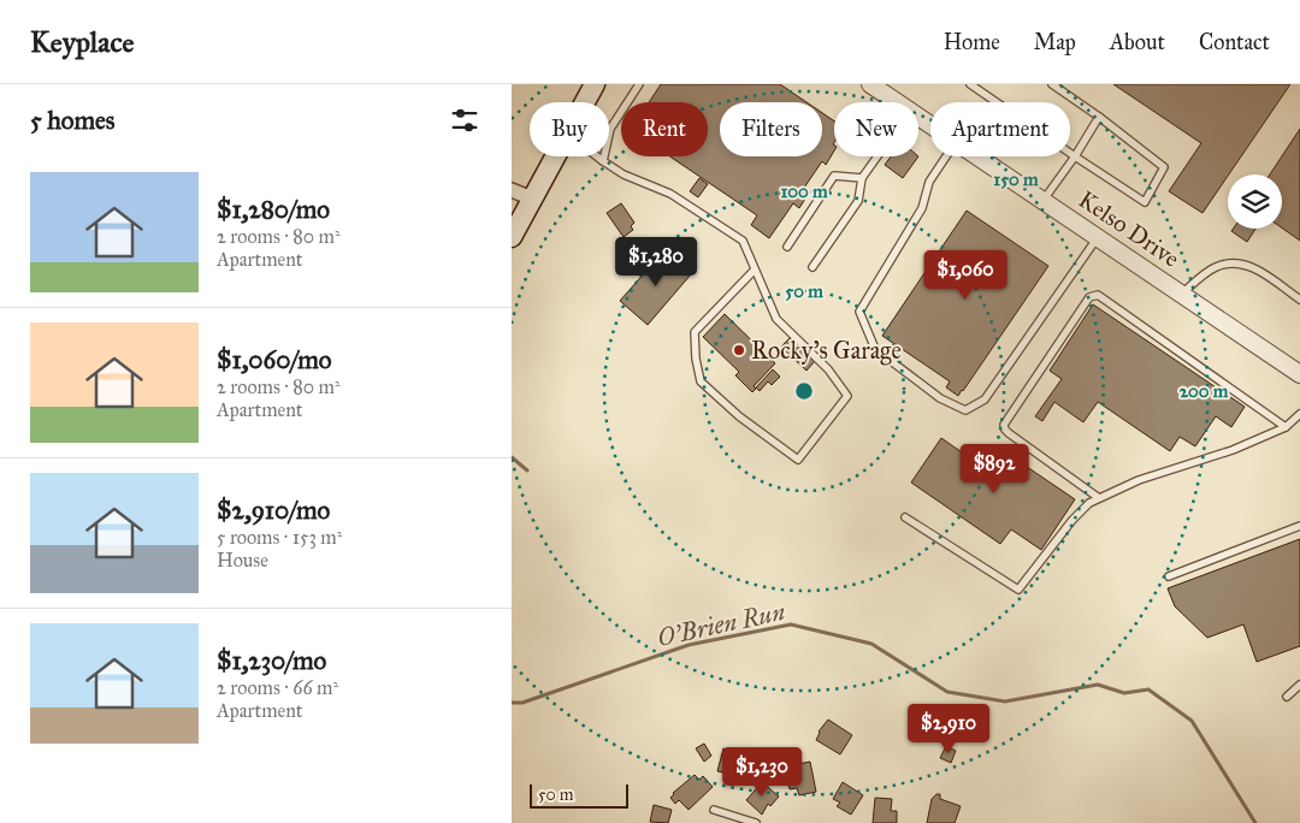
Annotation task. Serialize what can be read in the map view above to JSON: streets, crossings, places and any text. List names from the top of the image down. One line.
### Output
{"streets":{"street":["Kelso Drive"]},"water":["O'Brien Run"],"places":["Rocky's Garage"],"scale_bar":"50 m","page":{"header":"Keyplace","nav":["Home","Map","About","Contact"],"heading":"5 homes","chip":["Buy","Rent","Filters","New","Apartment"],"list":[{"name":"$1,280/mo","note":"2 rooms · 80 m² · Apartment"},{"name":"$1,060/mo","note":"2 rooms · 80 m² · Apartment"},{"name":"$2,910/mo","note":"5 rooms · 153 m² · House"},{"name":"$1,230/mo","note":"2 rooms · 66 m² · Apartment"}],"price":["$1,280","$1,060","$892","$2,910","$1,230"],"scale":"50 m"},"rings":["150 m","100 m","50 m","200 m"]}
